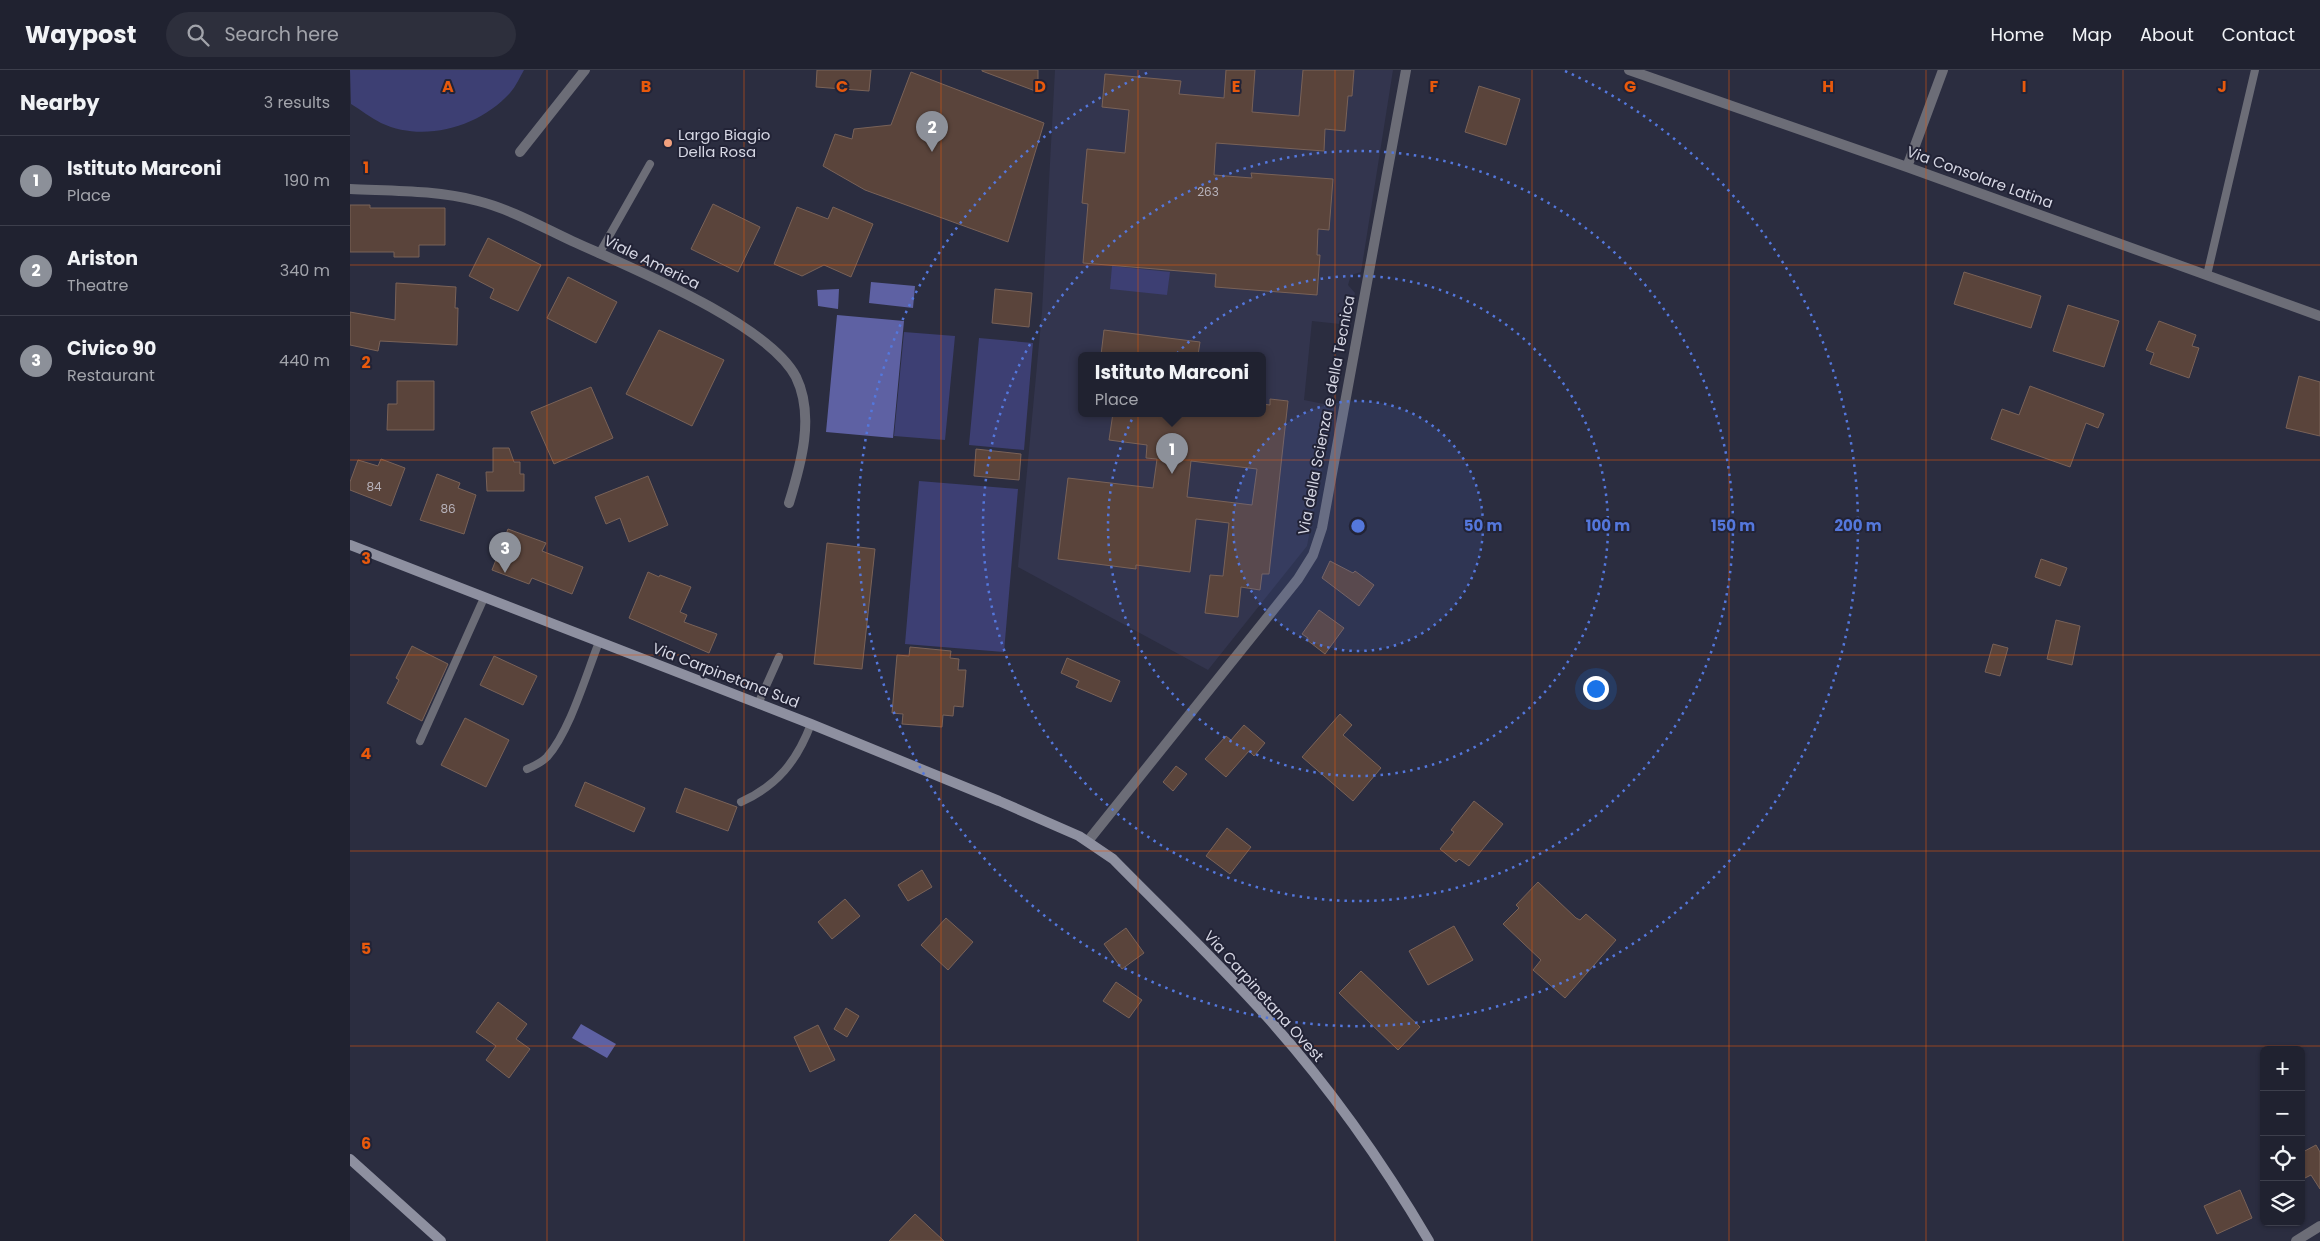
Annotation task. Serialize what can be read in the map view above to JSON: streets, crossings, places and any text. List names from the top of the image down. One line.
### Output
{"streets":{"main road":["Via Carpinetana Sud","Via Carpinetana Ovest"],"street":["Via Consolare Latina","Viale America","Via della Scienza e della Tecnica"]},"crossings":[["Via della Scienza e della Tecnica","Via Carpinetana Sud"],["Via della Scienza e della Tecnica","Via Carpinetana Ovest"],["Via Carpinetana Sud","Via Carpinetana Ovest"]],"places":["Largo Biagio Della Rosa"],"house_numbers":["263","84","86"],"page":{"header":"Waypost","search":"Search here","nav":["Home","Map","About","Contact"],"heading":["Nearby","3 results"],"pins":["2","1","3"],"list":[{"mark":"1","name":"Istituto Marconi","note":"Place","value":"190 m"},{"mark":"2","name":"Ariston","note":"Theatre","value":"340 m"},{"mark":"3","name":"Civico 90","note":"Restaurant","value":"440 m"}],"popup":["Istituto Marconi","Place"],"map_buttons":["+","−"]},"grid":{"columns":["A","B","C","D","E","F","G","H","I","J"],"rows":["1","2","3","4","5","6"]},"rings":["50 m","100 m","150 m","200 m"]}
